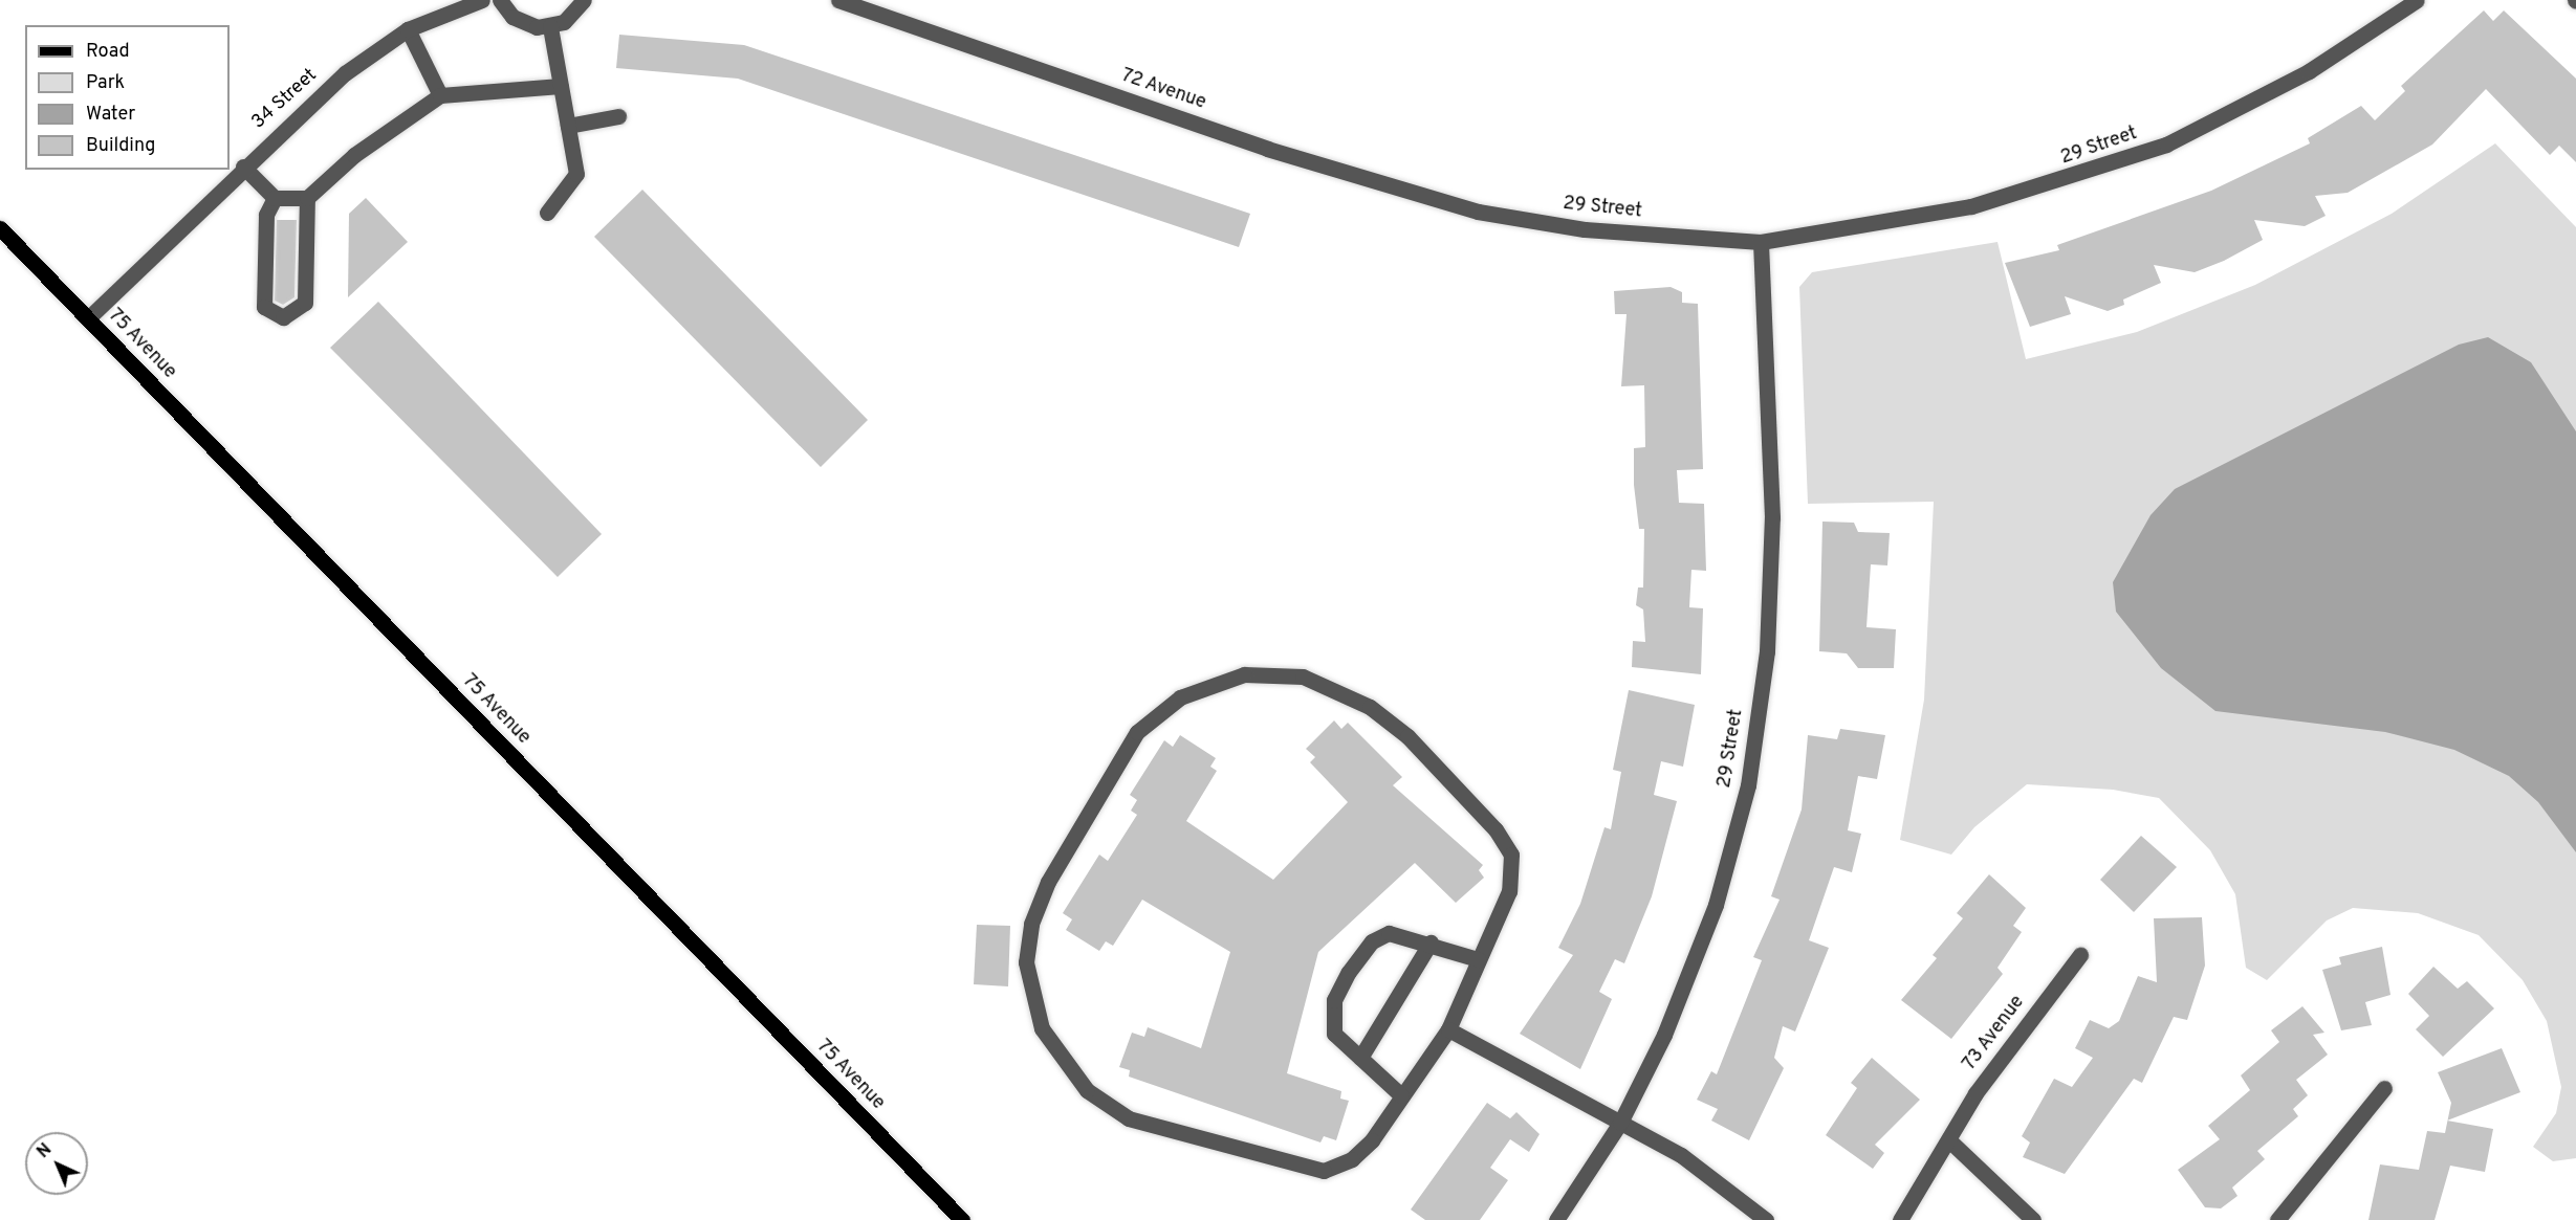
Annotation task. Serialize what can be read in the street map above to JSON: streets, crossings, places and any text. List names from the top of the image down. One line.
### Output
{"streets":{"main road":["75 Avenue"],"street":["72 Avenue","34 Street","29 Street","73 Avenue"]},"crossings":[["72 Avenue","29 Street"],["34 Street","75 Avenue"]],"legend":["Road","Park","Water","Building"],"north":"top left"}
